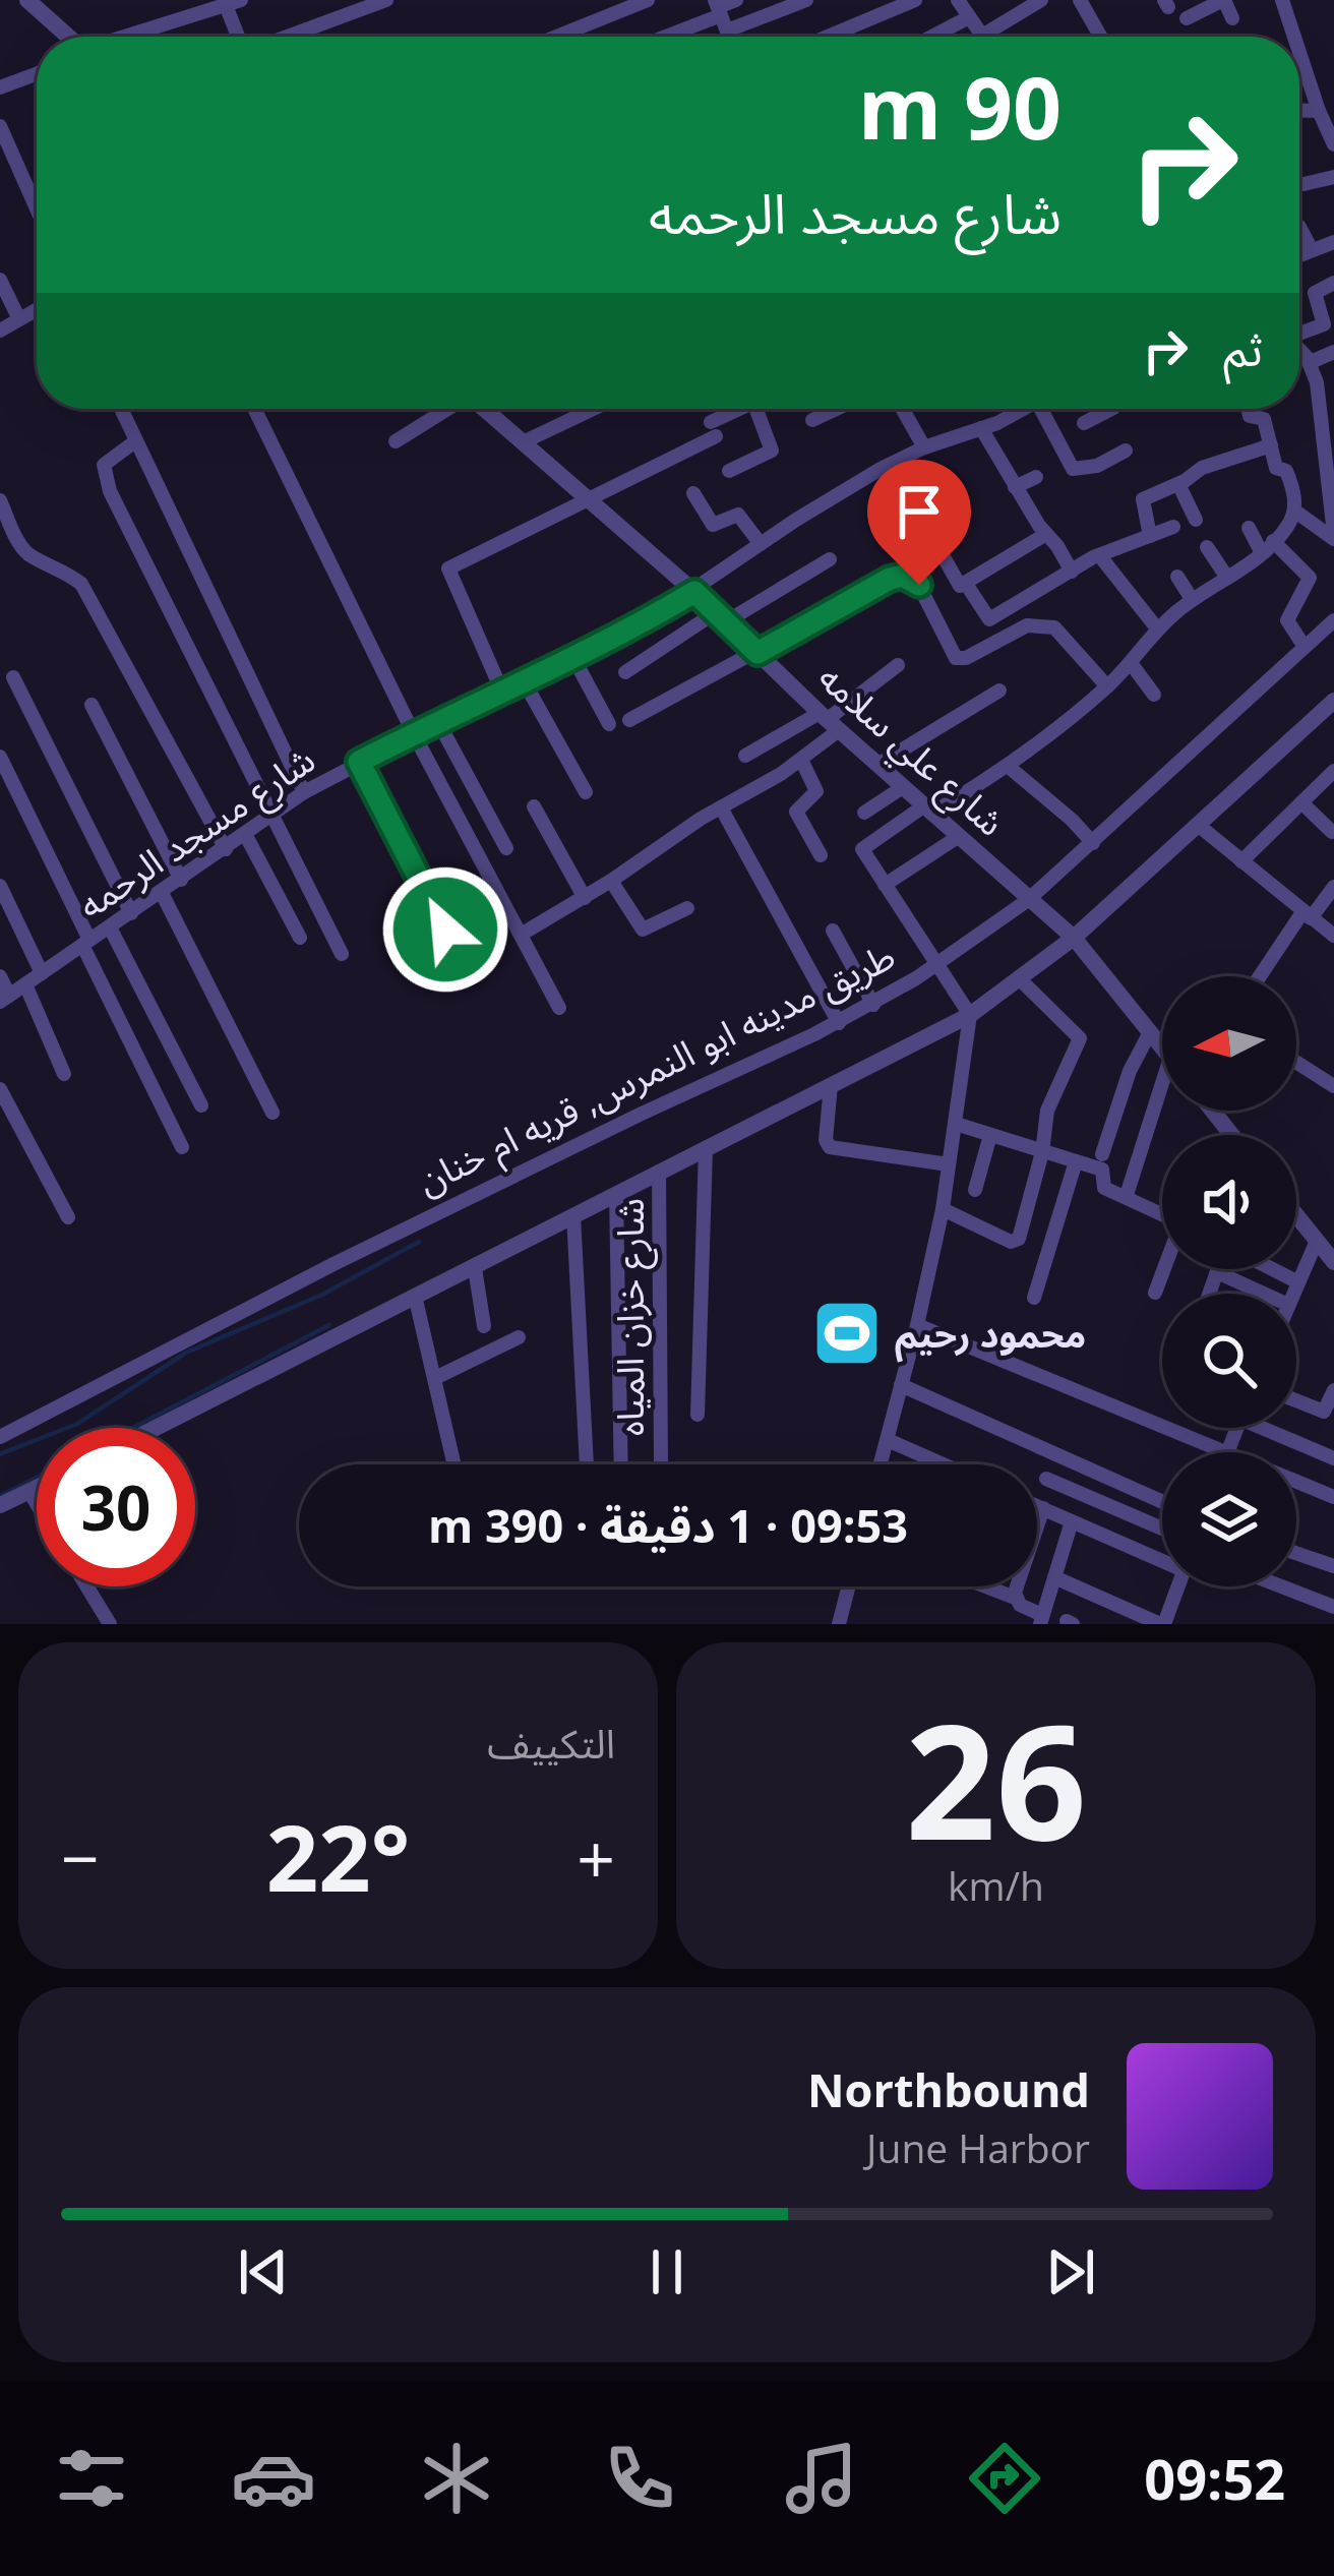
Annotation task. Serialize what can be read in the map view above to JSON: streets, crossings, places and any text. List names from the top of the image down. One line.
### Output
{"streets":{"street":["شارع علي سلامه","شارع مسجد الرحمه","طريق مدينه ابو النمرس, قريه ام خنان","شارع خزان المياه"]},"crossings":[["شارع علي سلامه","شارع مسجد الرحمه"],["شارع علي سلامه","طريق مدينه ابو النمرس, قريه ام خنان"]],"places":{"sports":["محمود رحيم"]},"north":"left","page":{"turn":["90 m","شارع مسجد الرحمه"],"then":"ثم","limit":"30","trip":"09:53 · 1 دقيقة · 390 m","tile":[["26","km/h"],"التكييف"],"heat":["−","22°","+"],"song":["Northbound","June Harbor"],"tabs":"09:52"}}
